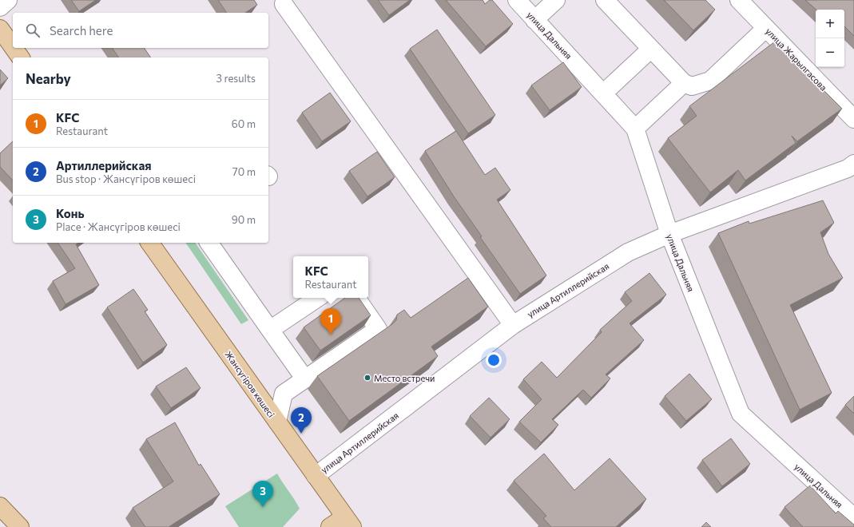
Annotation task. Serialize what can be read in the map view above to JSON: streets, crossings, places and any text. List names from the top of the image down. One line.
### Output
{"streets":{"main road":["Жансүгіров көшесі"],"street":["улица Дальняя","улица Жарылгасова","улица Артиллерийская"]},"crossings":[["улица Дальняя","улица Артиллерийская"],["улица Артиллерийская","Жансүгіров көшесі"]],"places":["Место встречи"],"page":{"map_buttons":["+","−"],"search":"Search here","heading":["Nearby","3 results"],"list":[{"mark":"1","name":"KFC","note":"Restaurant","value":"60 m"},{"mark":"2","name":"Артиллерийская","note":"Bus stop · Жансүгіров көшесі","value":"70 m"},{"mark":"3","name":"Конь","note":"Place · Жансүгіров көшесі","value":"90 m"}],"popup":["KFC","Restaurant"],"pins":["1","2","3"]}}
